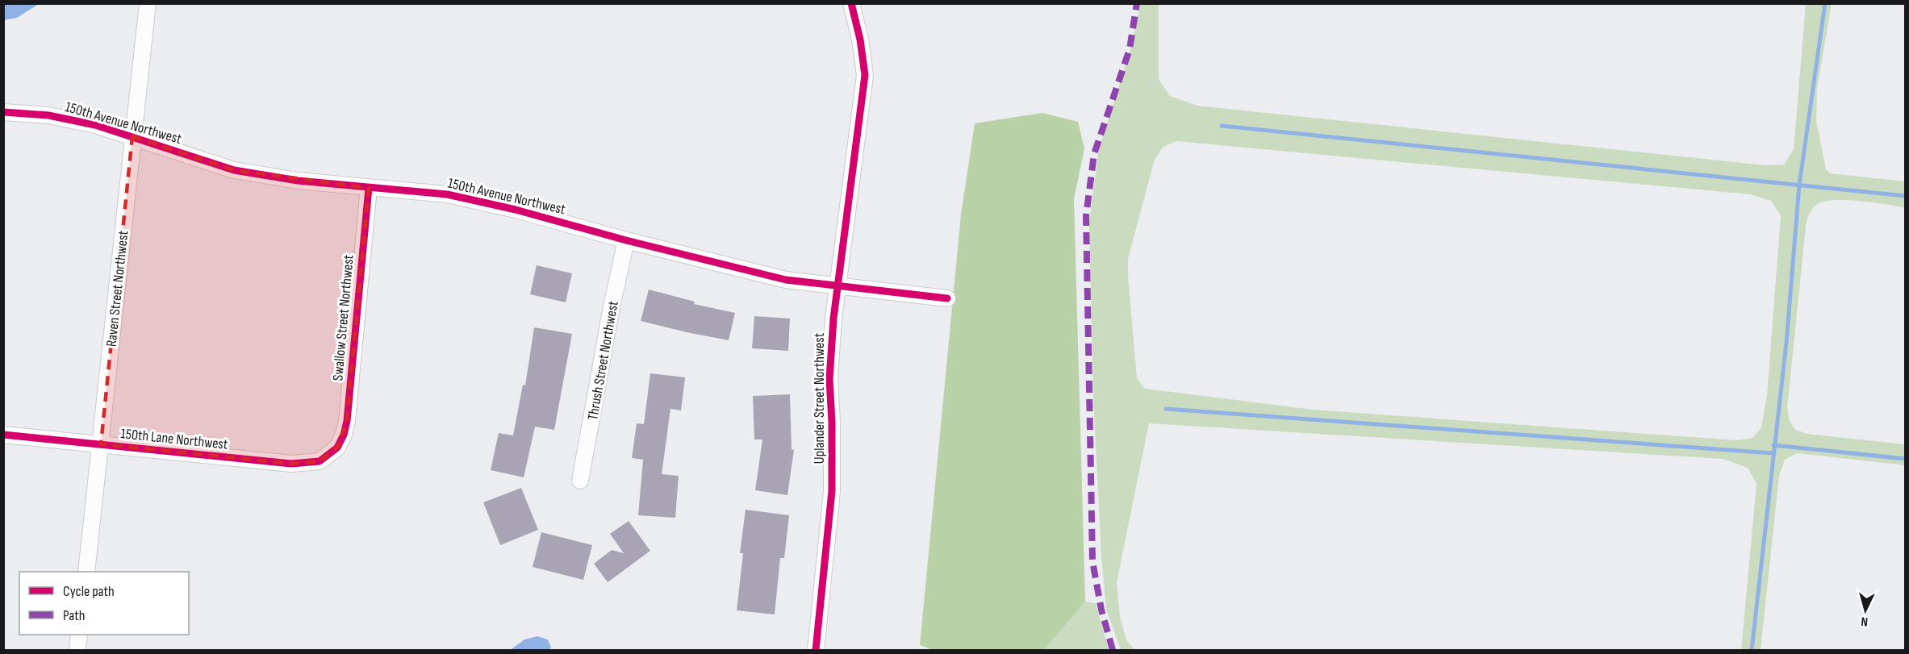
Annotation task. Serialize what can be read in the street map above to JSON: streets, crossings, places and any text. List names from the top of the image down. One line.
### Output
{"streets":{"street":["150th Avenue Northwest","Raven Street Northwest","Swallow Street Northwest","Thrush Street Northwest","Uplander Street Northwest","150th Lane Northwest"]},"crossings":[["150th Avenue Northwest","Raven Street Northwest"],["150th Avenue Northwest","Swallow Street Northwest"],["150th Avenue Northwest","Thrush Street Northwest"],["150th Avenue Northwest","Uplander Street Northwest"],["Raven Street Northwest","150th Lane Northwest"],["Swallow Street Northwest","150th Lane Northwest"]],"legend":["Cycle path","Path"],"north":"bottom"}
